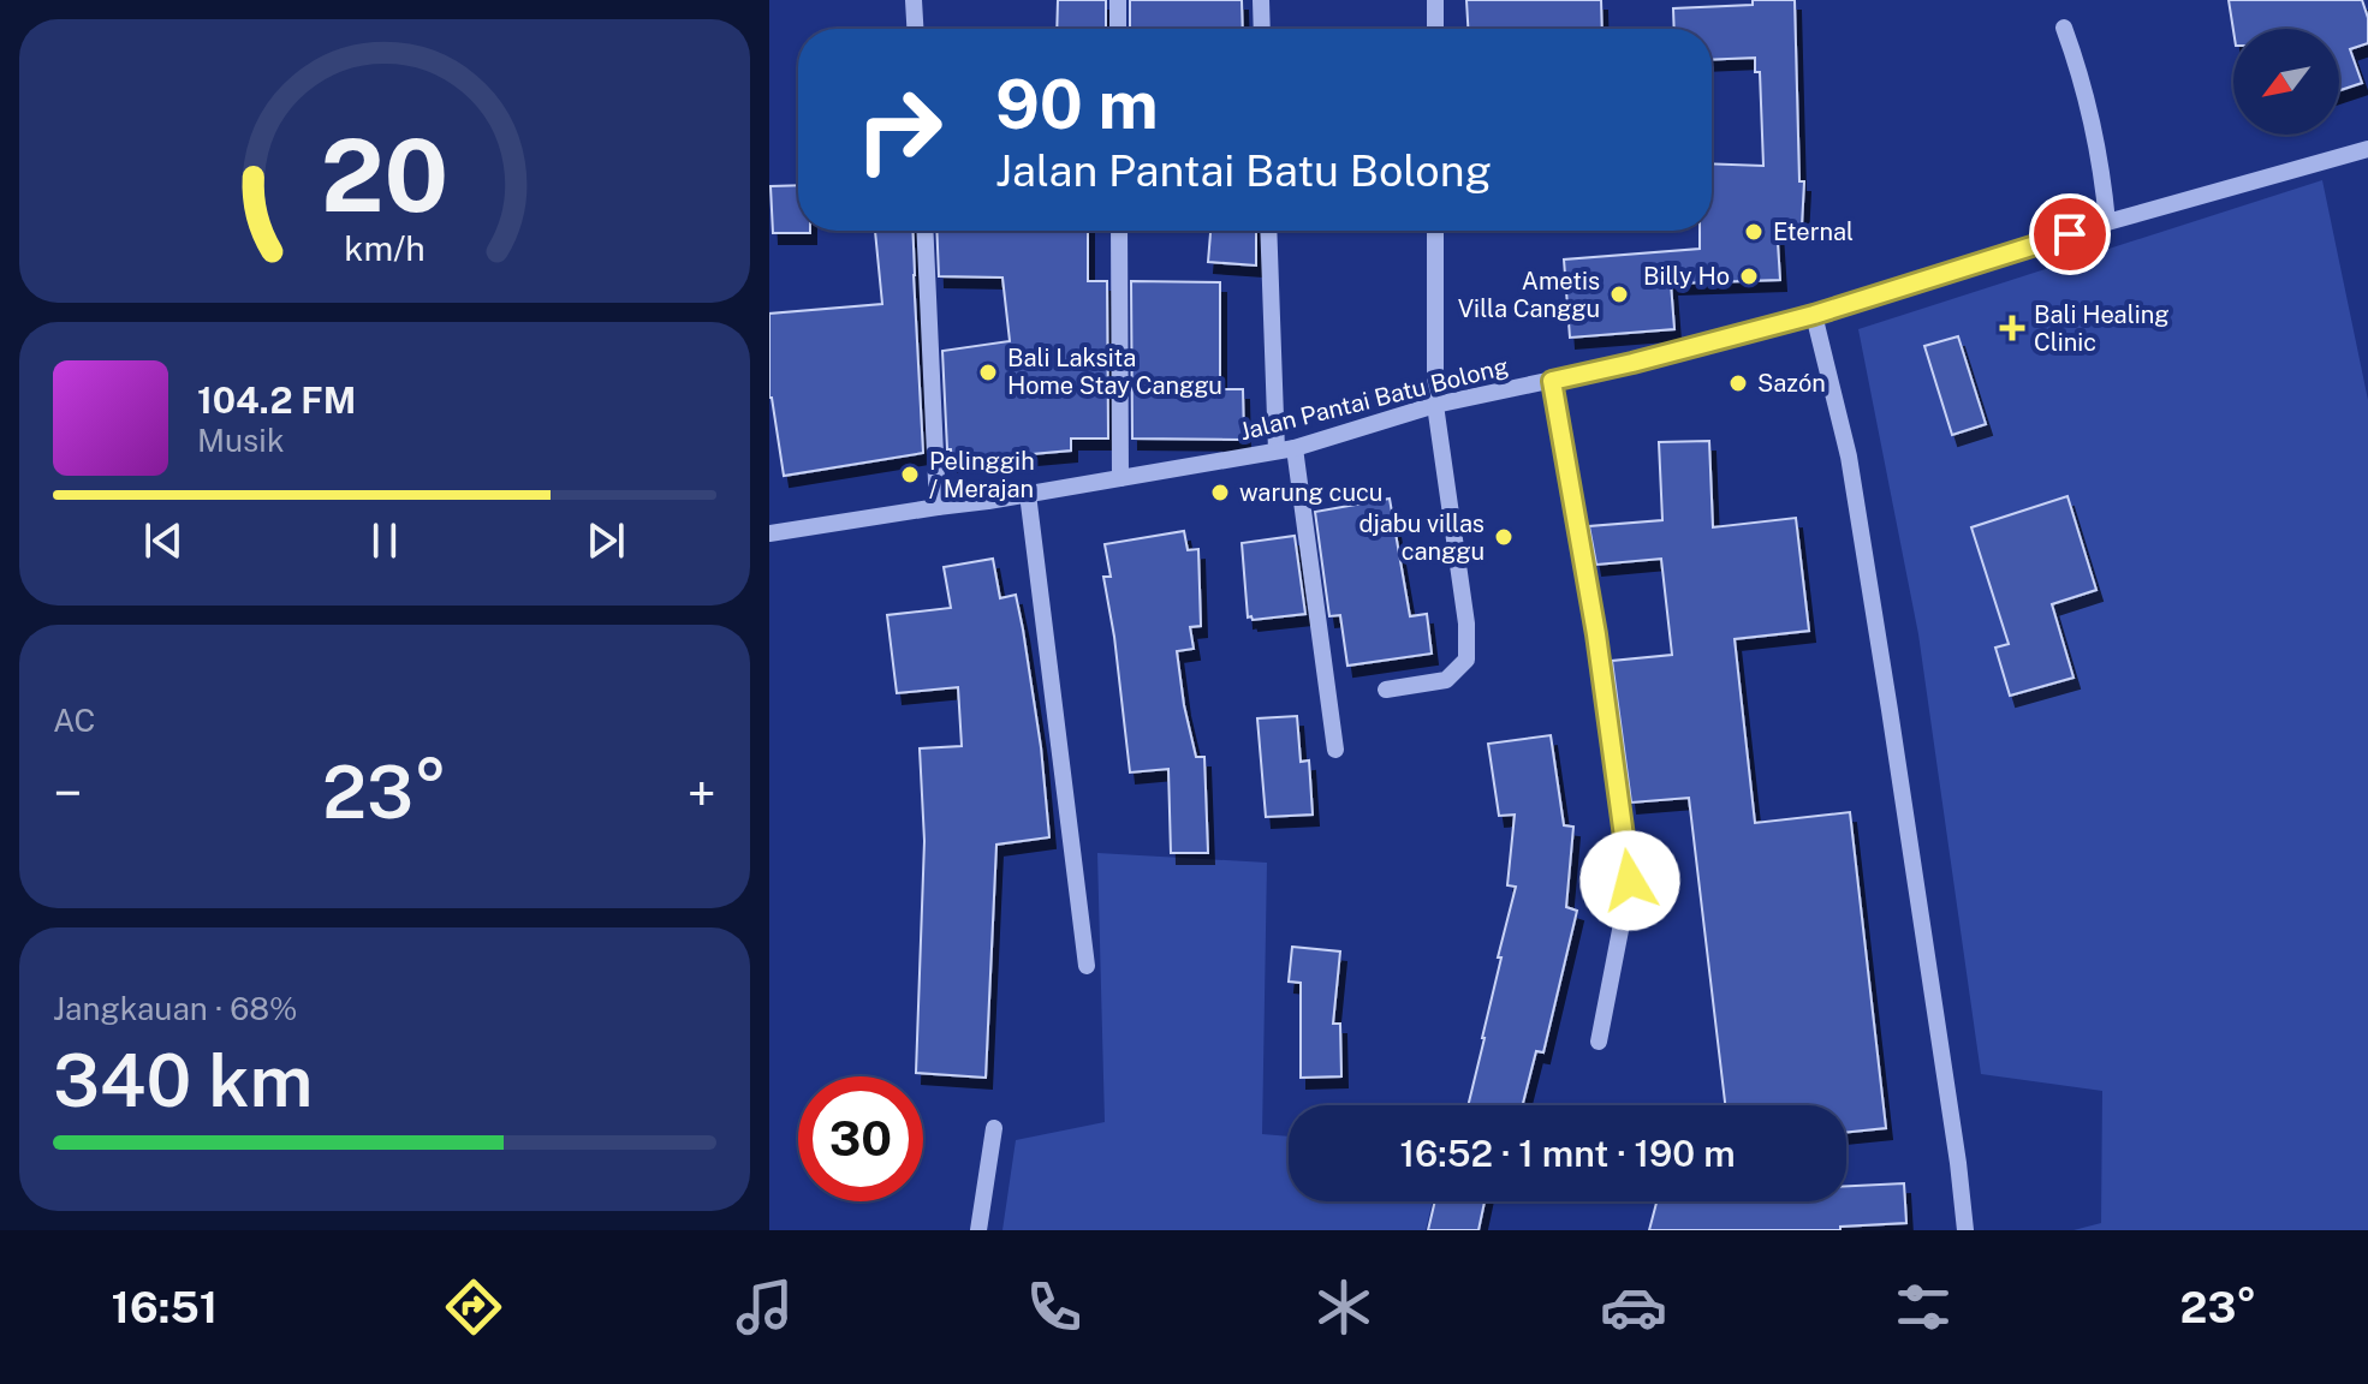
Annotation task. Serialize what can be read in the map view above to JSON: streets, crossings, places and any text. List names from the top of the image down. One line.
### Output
{"streets":{"street":["Jalan Pantai Batu Bolong"]},"places":{"other":["Eternal","Billy Ho","Ametis Villa Canggu","Bali Laksita Home Stay Canggu","Sazón","Pelinggih / Merajan","warung cucu","djabu villas canggu"],"health":["Bali Healing Clinic"]},"north":"bottom left","page":{"turn":["90 m","Jalan Pantai Batu Bolong"],"song":["104.2 FM","Musik"],"tile":["AC",["Jangkauan · 68%","340 km"]],"heat":["−","23°","+"],"limit":"30","trip":"16:52 · 1 mnt · 190 m","tabs":["16:51","23°"],"gauge":["20","km/h"]}}
